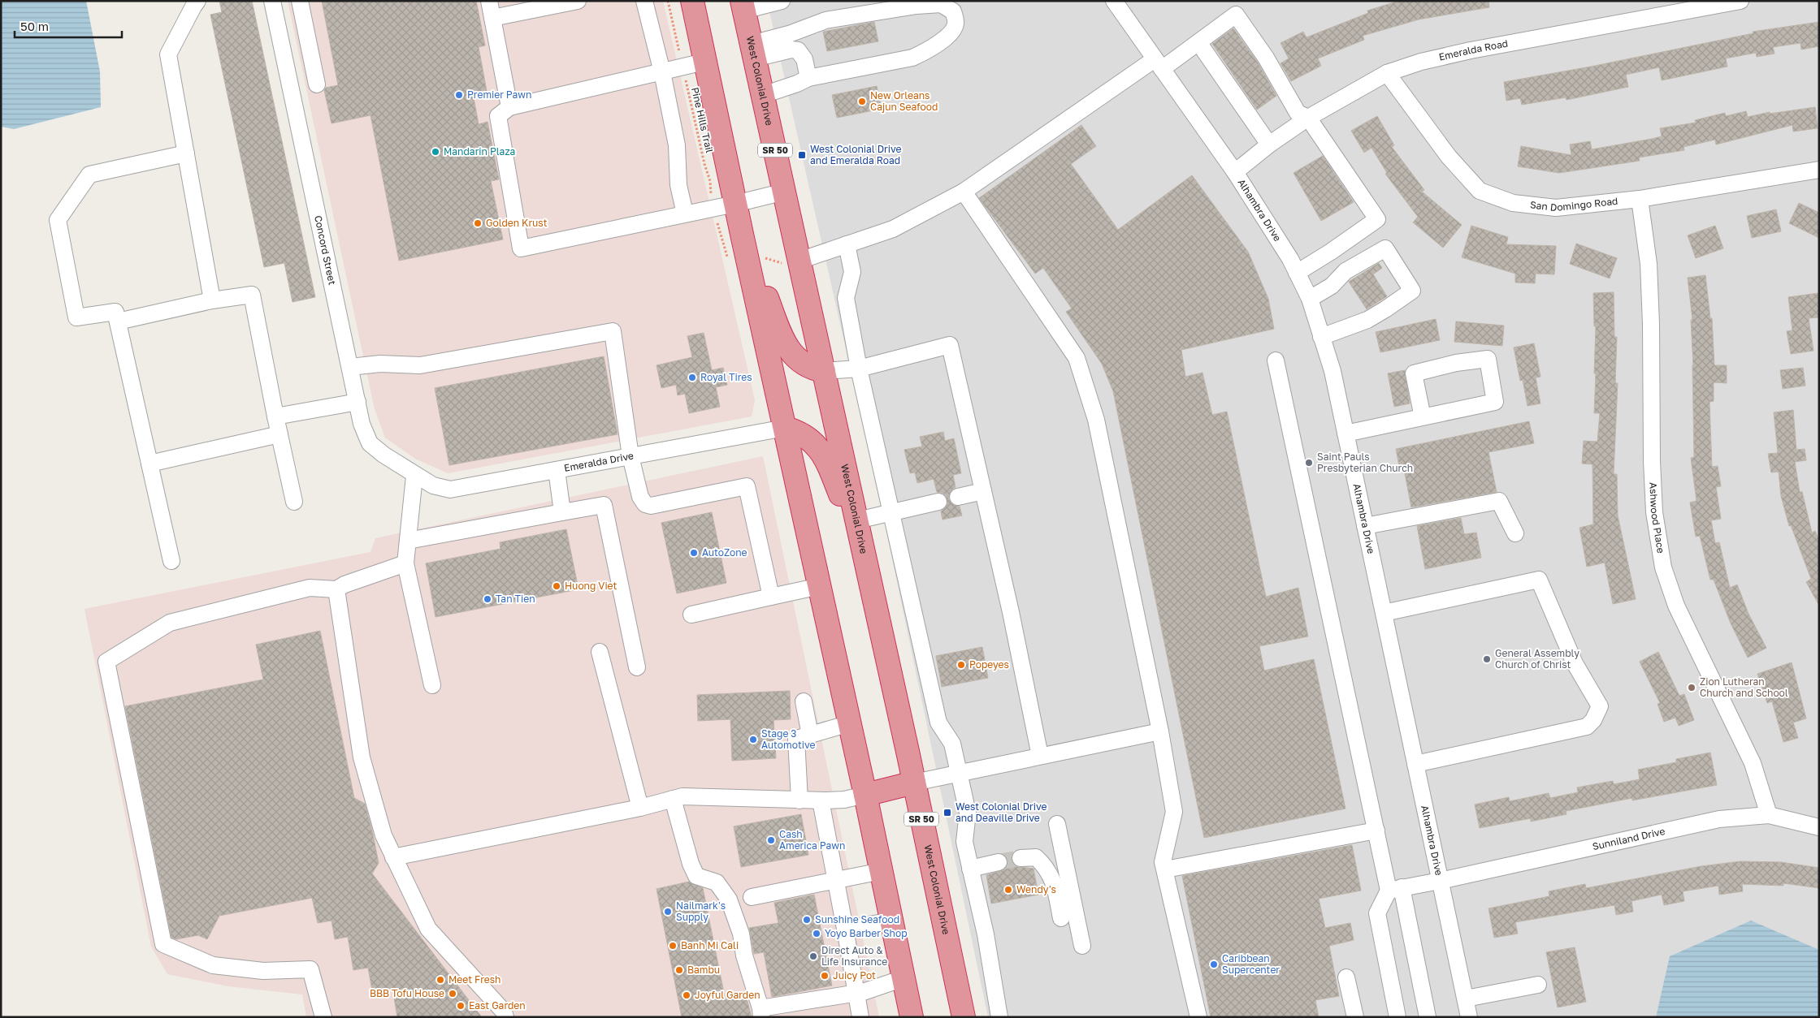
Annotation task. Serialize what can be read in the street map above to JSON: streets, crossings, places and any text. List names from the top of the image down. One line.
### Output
{"streets":{"highway":["West Colonial Drive","SR 50"],"street":["Emeralda Road","San Domingo Road","Alhambra Drive","Concord Street","Emeralda Drive","Ashwood Place","Sunniland Drive"],"path":["Pine Hills Trail"]},"crossings":[["Emeralda Road","San Domingo Road"],["Emeralda Road","Alhambra Drive"],["San Domingo Road","Ashwood Place"],["Alhambra Drive","Sunniland Drive"],["Concord Street","Emeralda Drive"],["Ashwood Place","Sunniland Drive"]],"places":{"other":["Premier Pawn","New Orleans Cajun Seafood","Mandarin Plaza","Golden Krust","Royal Tires","Saint Pauls Presbyterian Church","AutoZone","Huong Viet","Tan Tien","General Assembly Church of Christ","Popeyes","Zion Lutheran Church and School","Stage 3 Automotive","Cash America Pawn","Wendy's","Nailmark's Supply","Sunshine Seafood","Yoyo Barber Shop","Banh Mi Cali","Direct Auto & Life Insurance","Caribbean Supercenter","Bambu","Juicy Pot","Meet Fresh","BBB Tofu House","Joyful Garden","East Garden"],"transit":["West Colonial Drive and Emeralda Road","West Colonial Drive and Deaville Drive"]},"scale_bar":"50 m"}
